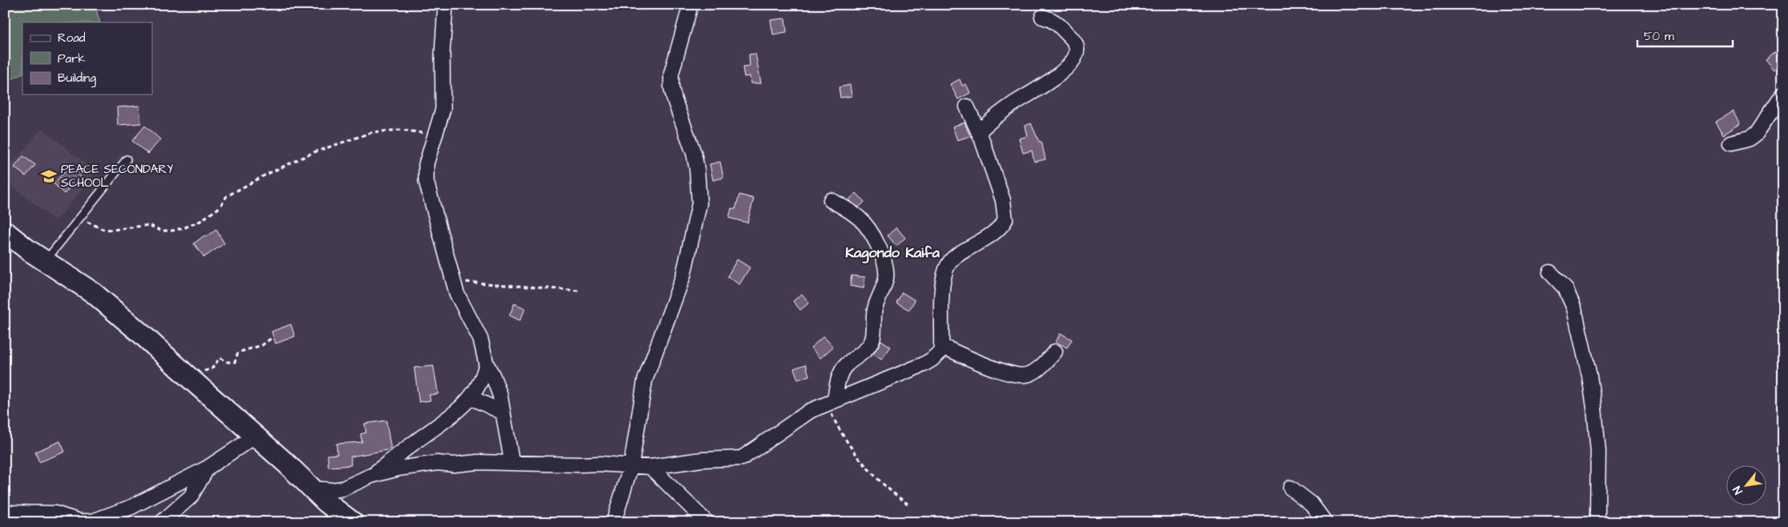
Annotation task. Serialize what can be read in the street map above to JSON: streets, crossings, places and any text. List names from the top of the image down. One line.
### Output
{"districts":["Kagondo Kaifa"],"places":{"school or university":["PEACE SECONDARY SCHOOL"]},"legend":["Road","Park","Building"],"scale_bar":"50 m","north":"bottom left"}
